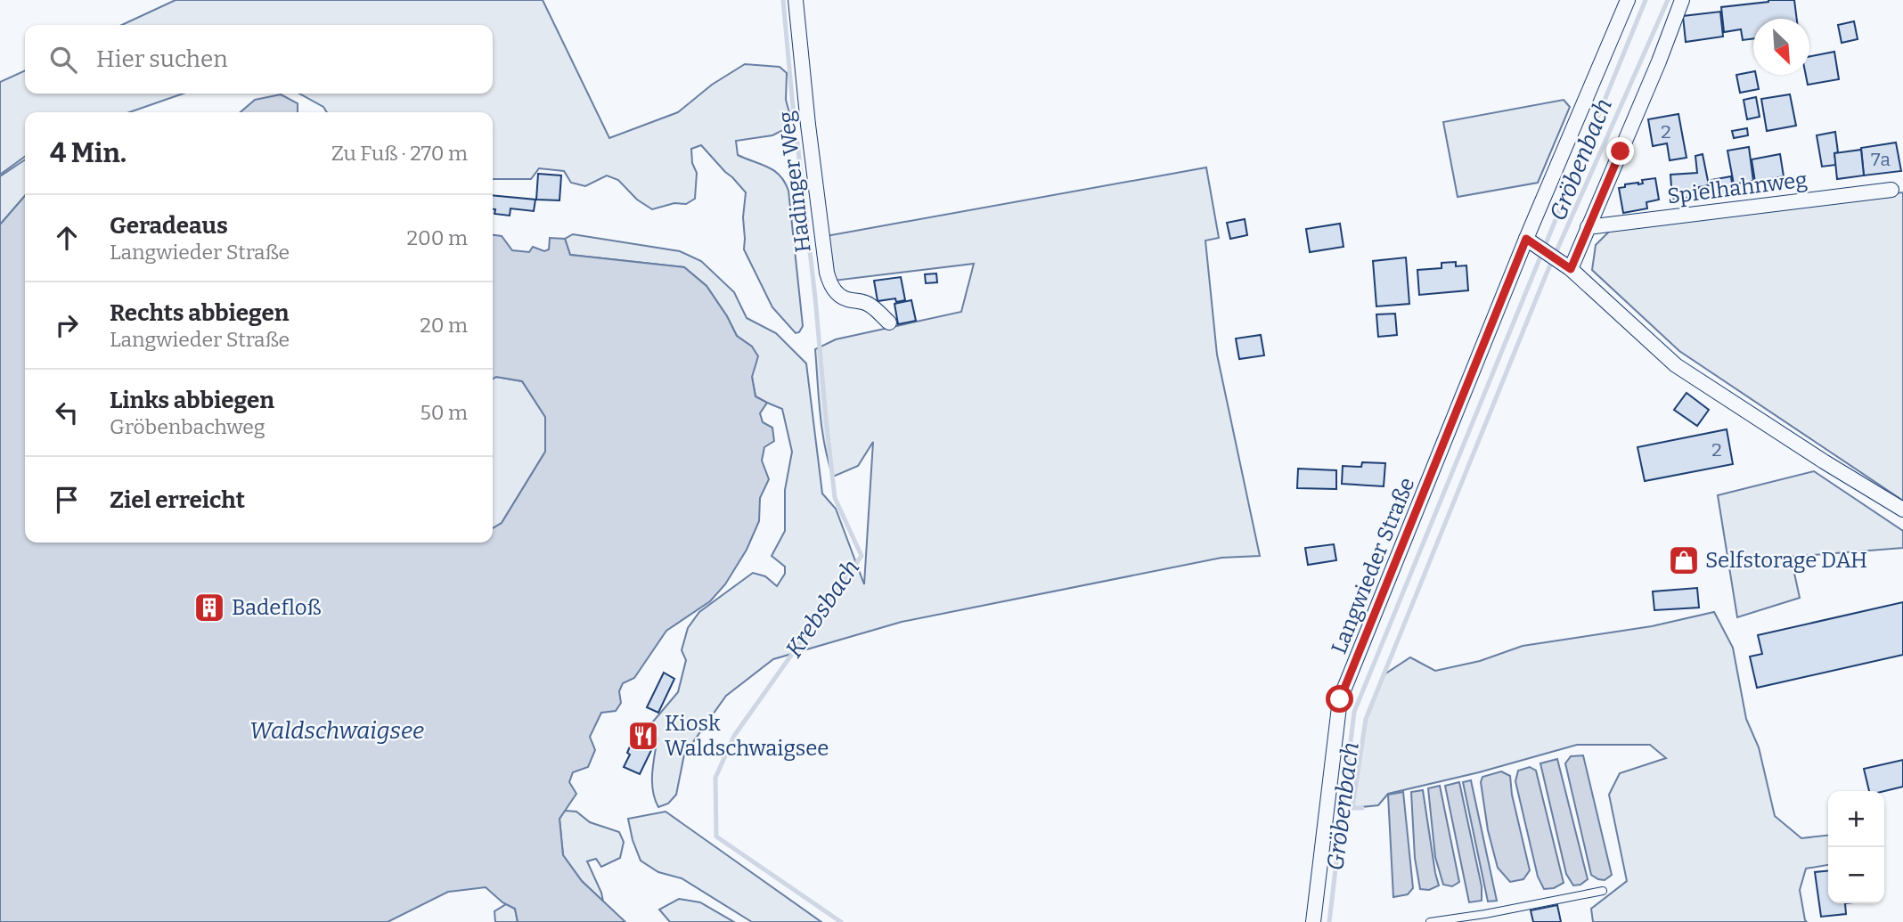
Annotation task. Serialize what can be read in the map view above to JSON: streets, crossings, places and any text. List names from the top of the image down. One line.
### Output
{"streets":{"street":["Hadinger Weg","Spielhahnweg","Langwieder Straße"]},"water":["Gröbenbach","Krebsbach","Waldschwaigsee"],"places":{"shop":["Selfstorage DAH"],"building":["Badefloß"],"restaurant":["Kiosk Waldschwaigsee"]},"house_numbers":["2","7a","2"],"north":"bottom right","page":{"search":"Hier suchen","heading":["4 Min.","Zu Fuß · 270 m"],"list":[["Geradeaus","Langwieder Straße","200 m"],["Rechts abbiegen","Langwieder Straße","20 m"],["Links abbiegen","Gröbenbachweg","50 m"],"Ziel erreicht"],"map_buttons":["+","−"]}}
